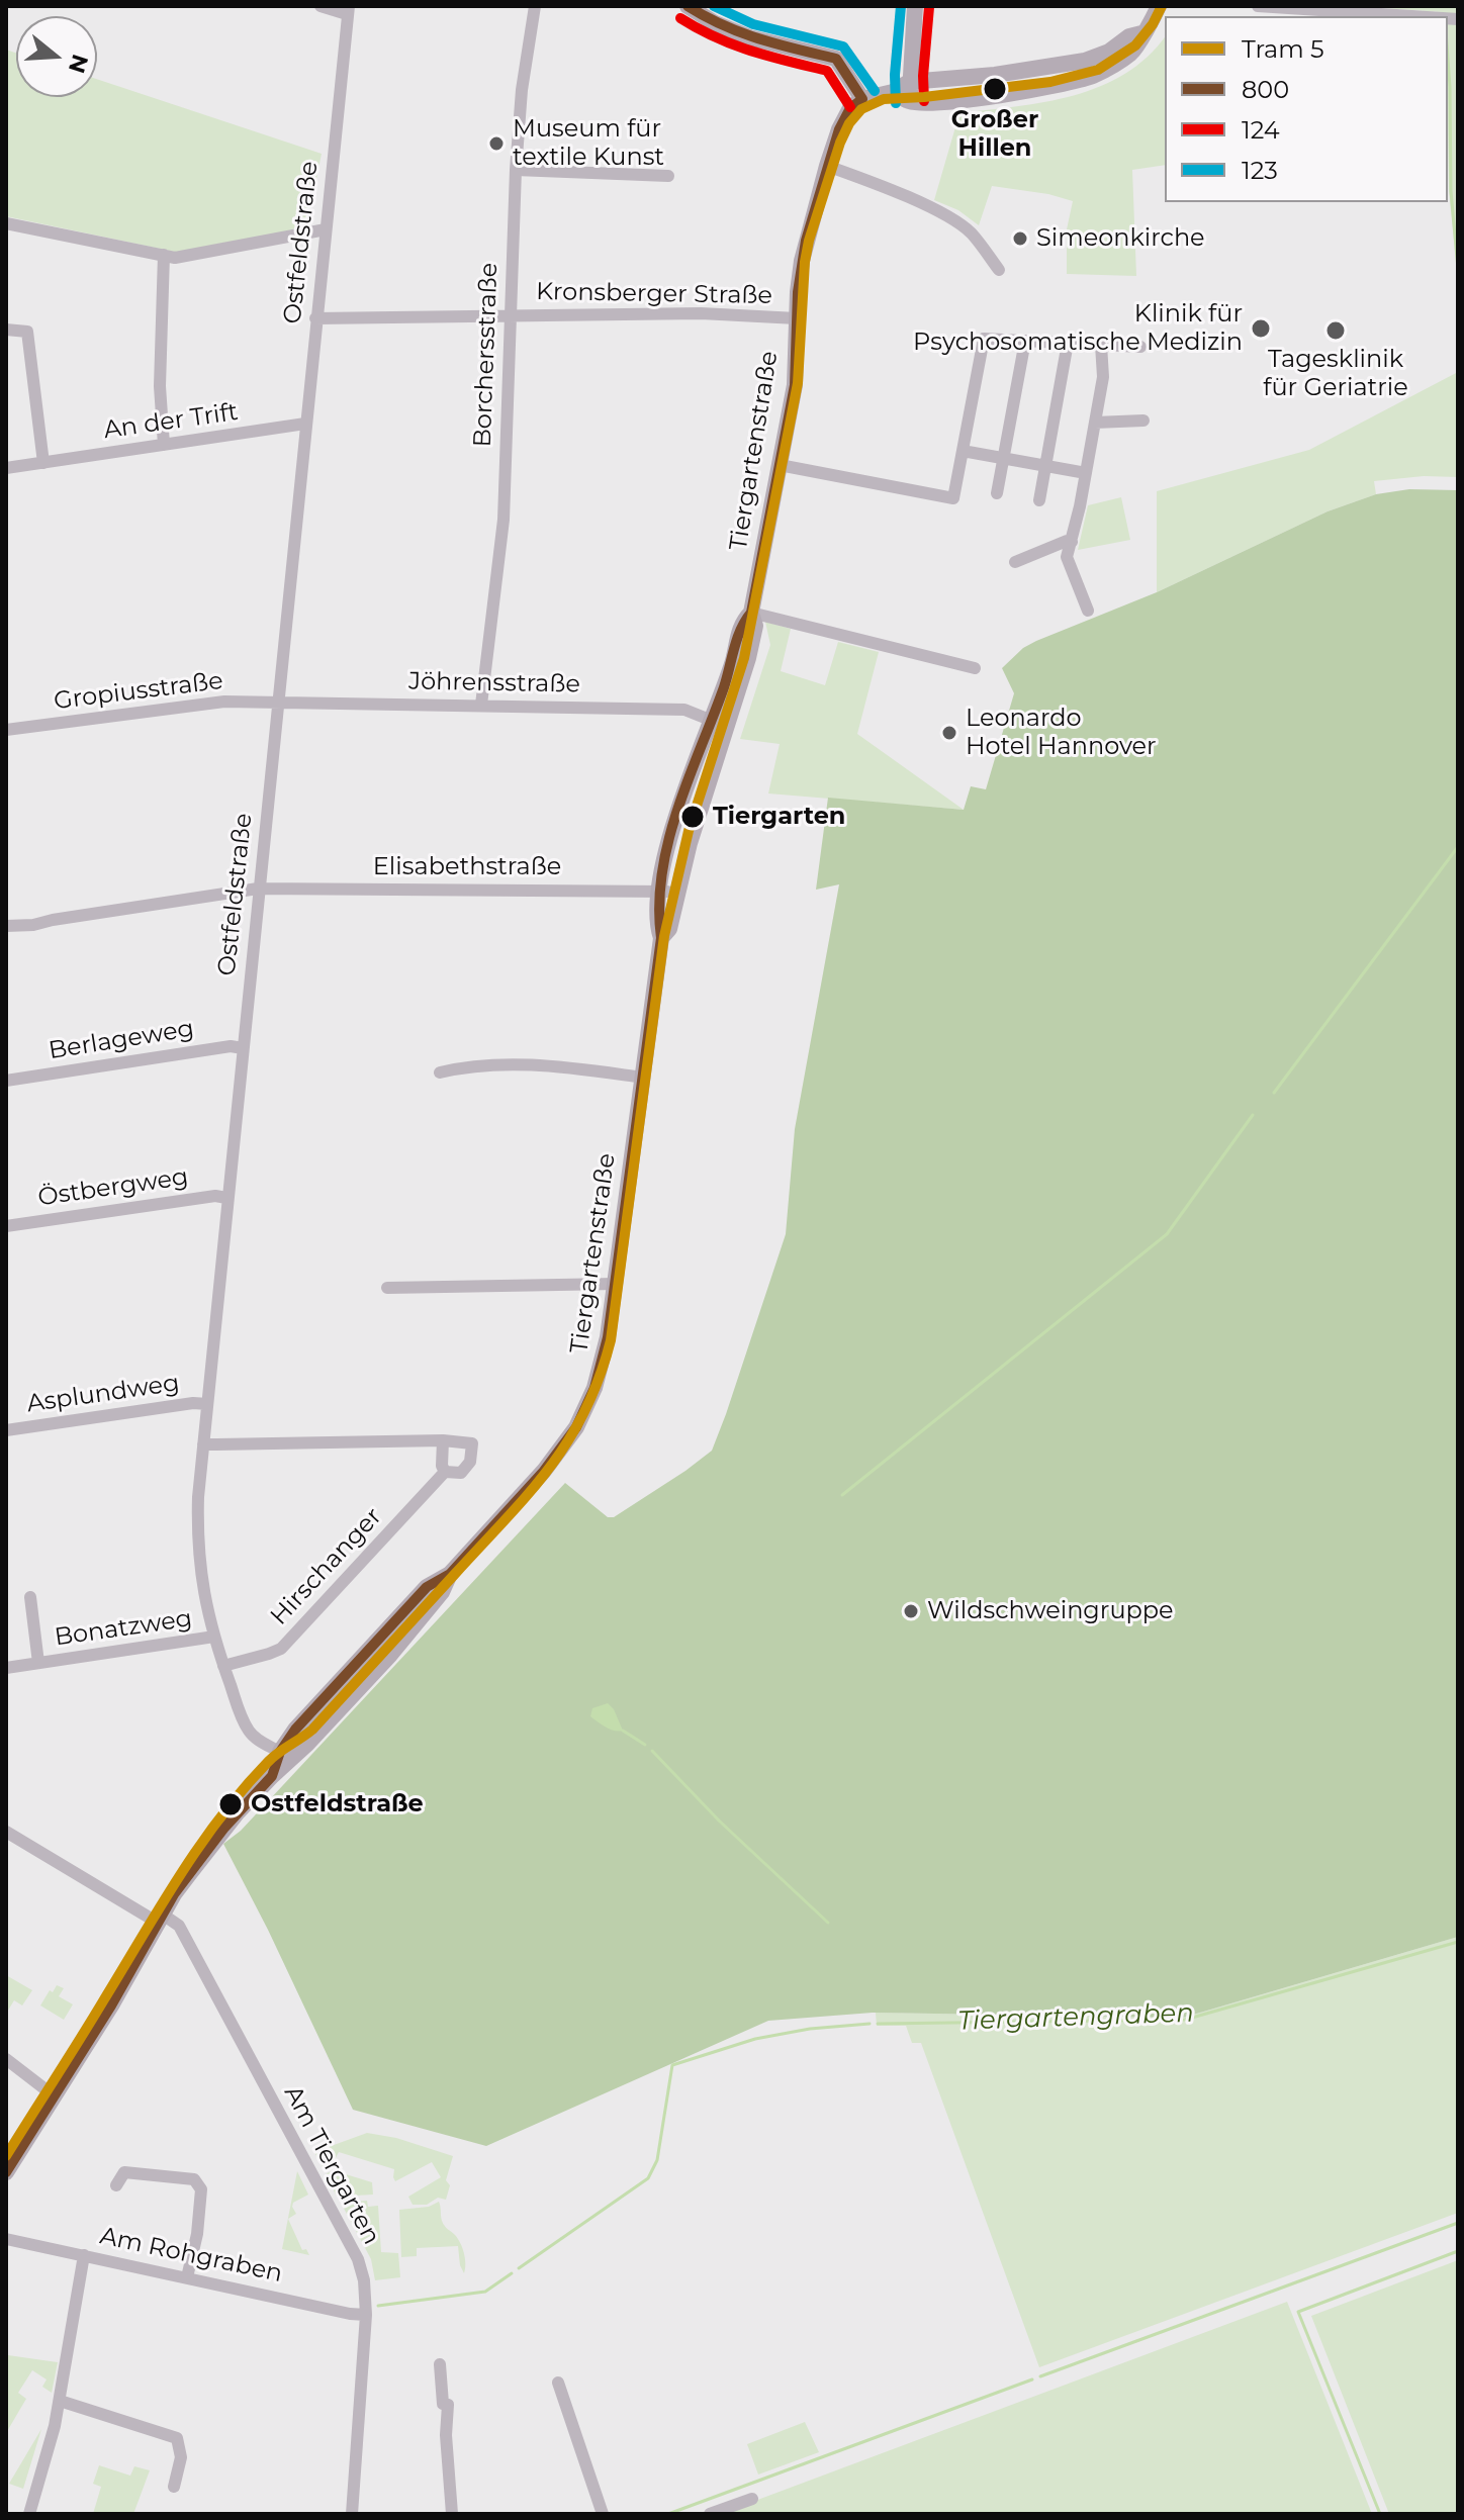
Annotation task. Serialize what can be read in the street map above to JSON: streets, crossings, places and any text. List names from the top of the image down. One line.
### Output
{"streets":{"main road":["Tiergartenstraße"],"street":["Ostfeldstraße","Kronsberger Straße","Borchersstraße","An der Trift","Jöhrensstraße","Gropiusstraße","Elisabethstraße","Berlageweg","Östbergweg","Asplundweg","Hirschanger","Bonatzweg","Am Tiergarten","Am Rohgraben"]},"crossings":[["Ostfeldstraße","Kronsberger Straße"],["Ostfeldstraße","An der Trift"],["Ostfeldstraße","Tiergartenstraße"],["Ostfeldstraße","Jöhrensstraße"],["Ostfeldstraße","Gropiusstraße"],["Ostfeldstraße","Elisabethstraße"],["Ostfeldstraße","Berlageweg"],["Ostfeldstraße","Östbergweg"],["Ostfeldstraße","Asplundweg"],["Ostfeldstraße","Hirschanger"],["Ostfeldstraße","Bonatzweg"],["Kronsberger Straße","Borchersstraße"],["Kronsberger Straße","Tiergartenstraße"],["Borchersstraße","Jöhrensstraße"],["Tiergartenstraße","Jöhrensstraße"],["Tiergartenstraße","Elisabethstraße"],["Tiergartenstraße","Am Tiergarten"],["Jöhrensstraße","Gropiusstraße"],["Am Tiergarten","Am Rohgraben"]],"water":["Tiergartengraben"],"places":["Großer Hillen","Museum für textile Kunst","Simeonkirche","Klinik für Psychosomatische Medizin","Tagesklinik für Geriatrie","Leonardo Hotel Hannover","Tiergarten","Wildschweingruppe","Ostfeldstraße"],"lines":["tram line 5","transit line 800","transit line 123","transit line 124"],"legend":["Tram 5","800","124","123"],"north":"right"}
